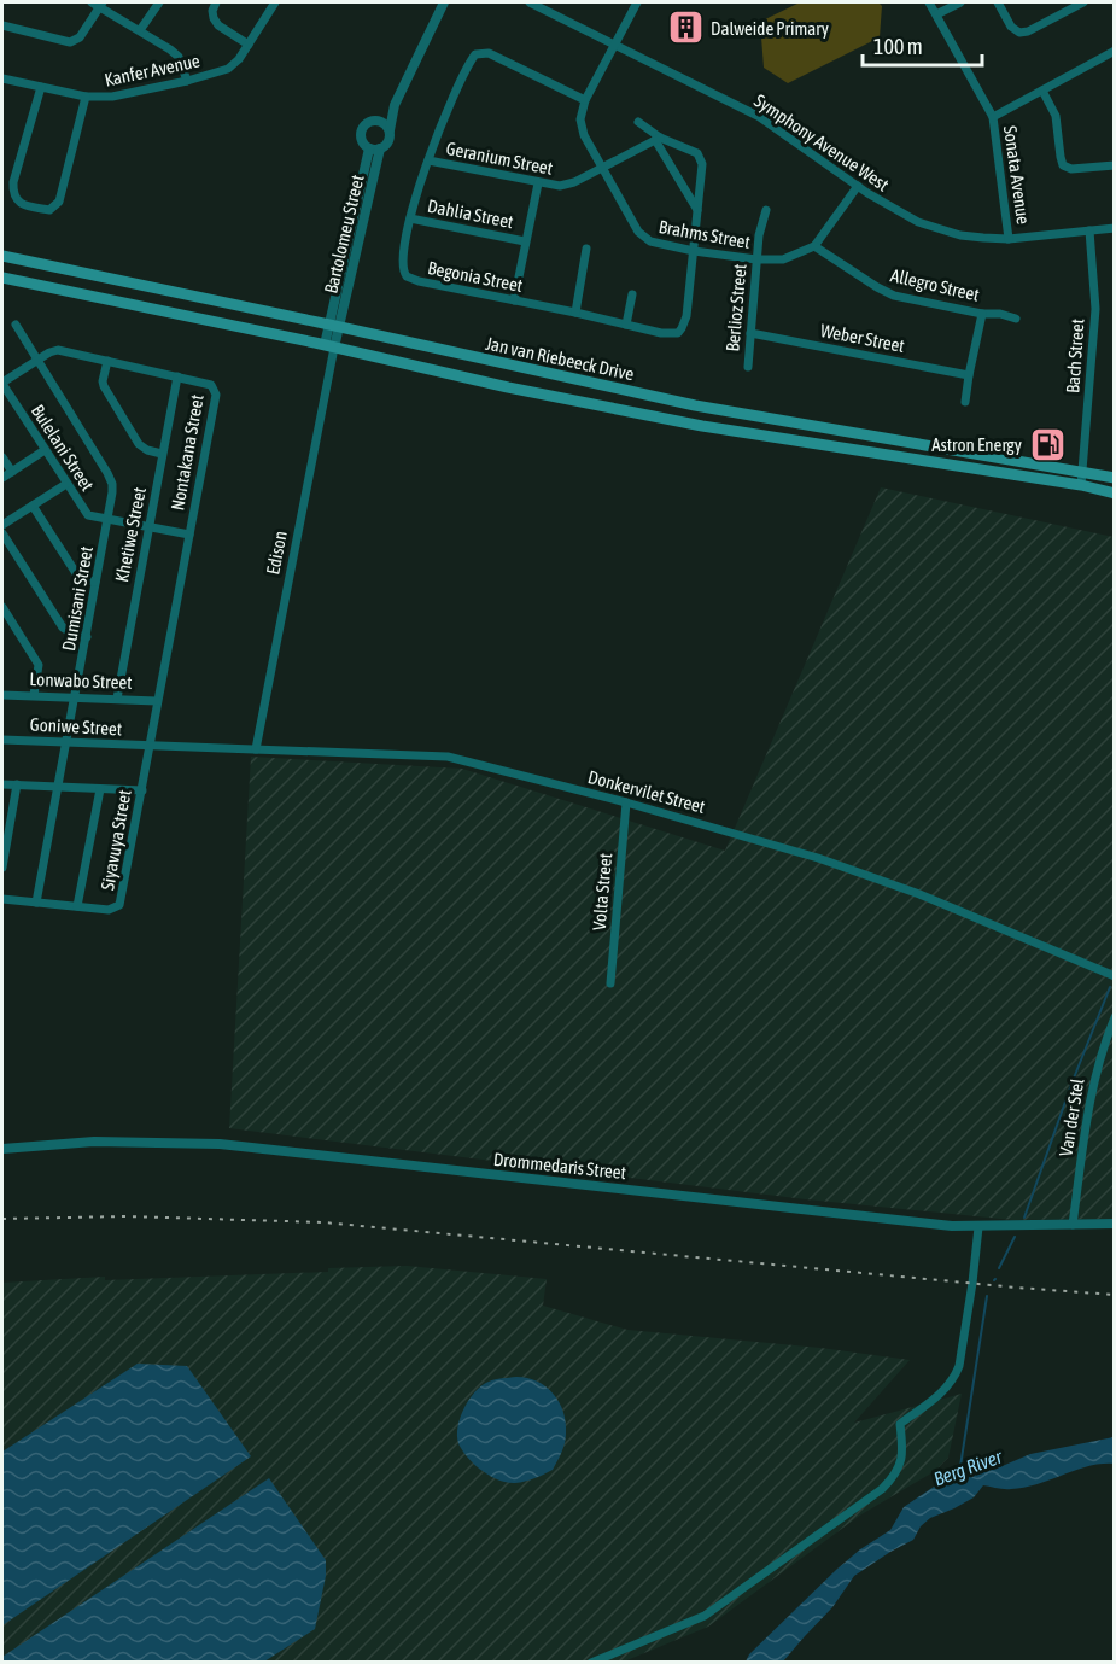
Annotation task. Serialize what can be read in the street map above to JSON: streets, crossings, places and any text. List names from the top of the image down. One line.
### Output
{"streets":{"main road":["Jan van Riebeeck Drive"],"street":["Kanfer Avenue","Symphony Avenue West","Geranium Street","Sonata Avenue","Dahlia Street","Bartolomeu Street","Brahms Street","Begonia Street","Allegro Street","Berlioz Street","Weber Street","Bach Street","Bulelani Street","Nontakana Street","Khetiwe Street","Edison","Dumisani Street","Lonwabo Street","Goniwe Street","Donkervilet Street","Siyavuya Street","Volta Street","Van der Stel","Drommedaris Street"]},"crossings":[["Symphony Avenue West","Sonata Avenue"],["Symphony Avenue West","Brahms Street"],["Symphony Avenue West","Bach Street"],["Geranium Street","Brahms Street"],["Geranium Street","Begonia Street"],["Dahlia Street","Begonia Street"],["Bartolomeu Street","Jan van Riebeeck Drive"],["Bartolomeu Street","Edison"],["Brahms Street","Begonia Street"],["Brahms Street","Allegro Street"],["Brahms Street","Berlioz Street"],["Berlioz Street","Weber Street"],["Bach Street","Jan van Riebeeck Drive"],["Bulelani Street","Nontakana Street"],["Bulelani Street","Khetiwe Street"],["Bulelani Street","Dumisani Street"],["Nontakana Street","Khetiwe Street"],["Nontakana Street","Dumisani Street"],["Nontakana Street","Lonwabo Street"],["Nontakana Street","Goniwe Street"],["Nontakana Street","Donkervilet Street"],["Nontakana Street","Siyavuya Street"],["Khetiwe Street","Lonwabo Street"],["Edison","Donkervilet Street"],["Dumisani Street","Lonwabo Street"],["Dumisani Street","Goniwe Street"],["Dumisani Street","Siyavuya Street"],["Goniwe Street","Donkervilet Street"],["Goniwe Street","Siyavuya Street"],["Donkervilet Street","Siyavuya Street"],["Donkervilet Street","Volta Street"],["Van der Stel","Drommedaris Street"]],"water":["Berg River"],"places":{"building":["Dalweide Primary"],"fuel station":["Astron Energy"]},"scale_bar":"100 m"}
